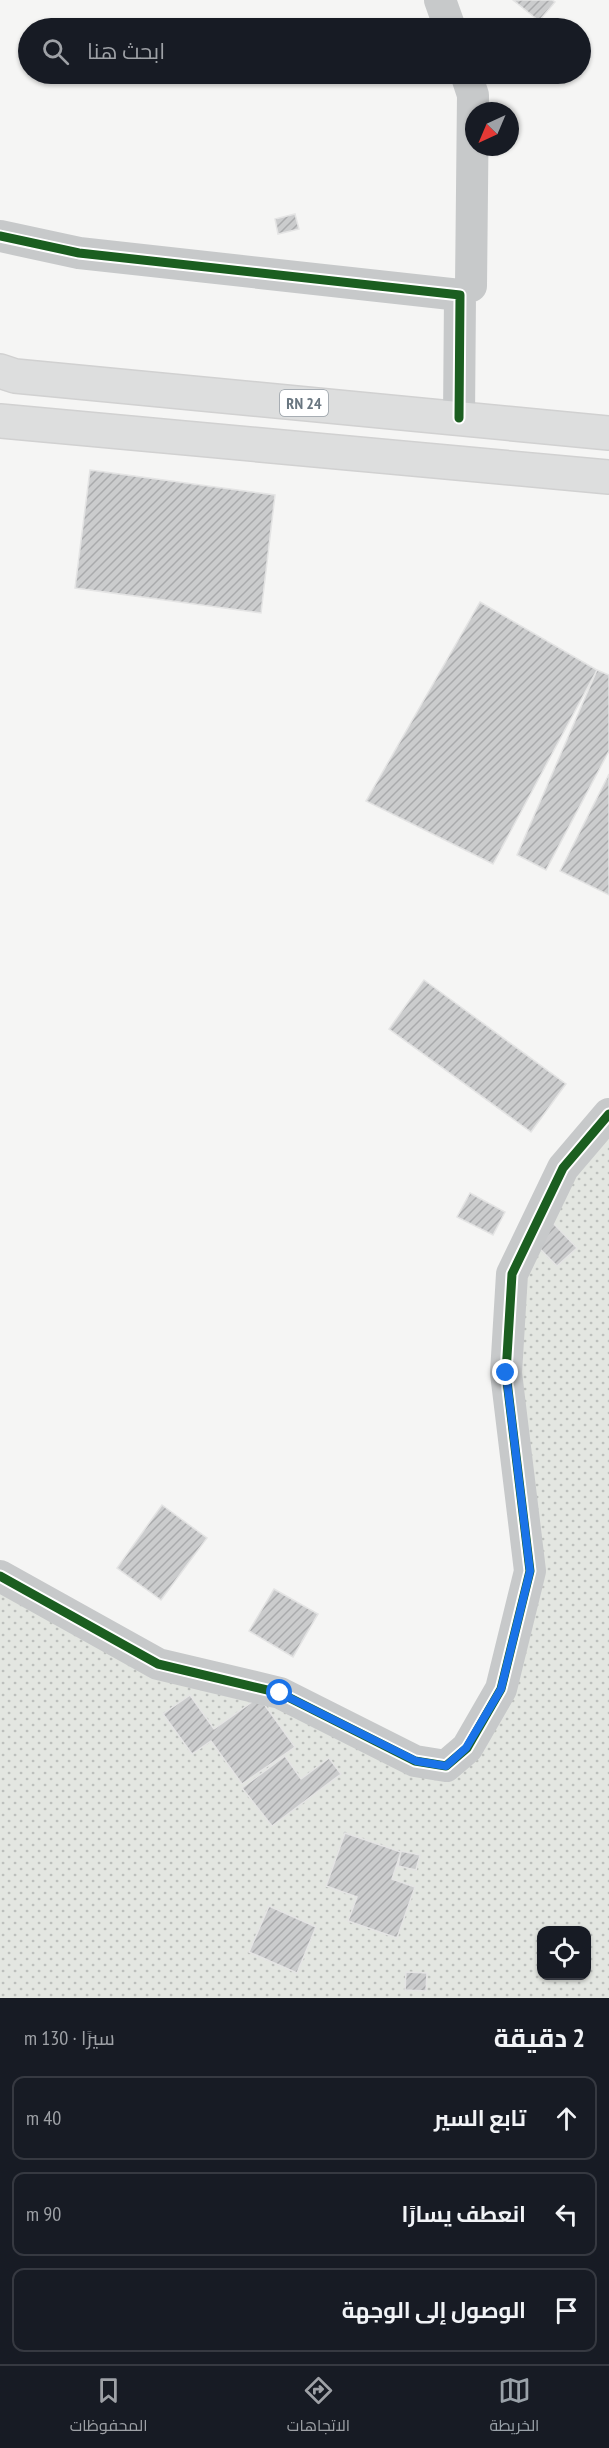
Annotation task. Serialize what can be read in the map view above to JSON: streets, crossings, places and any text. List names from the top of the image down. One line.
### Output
{"streets":{"highway":["RN 24"]},"north":"bottom left","page":{"search":"ابحث هنا","heading":["2 دقيقة","سيرًا · 130 m"],"list":[["تابع السير","40 m"],["انعطف يسارًا","90 m"],"الوصول إلى الوجهة"],"nav":["الخريطة","الاتجاهات","المحفوظات"]}}
